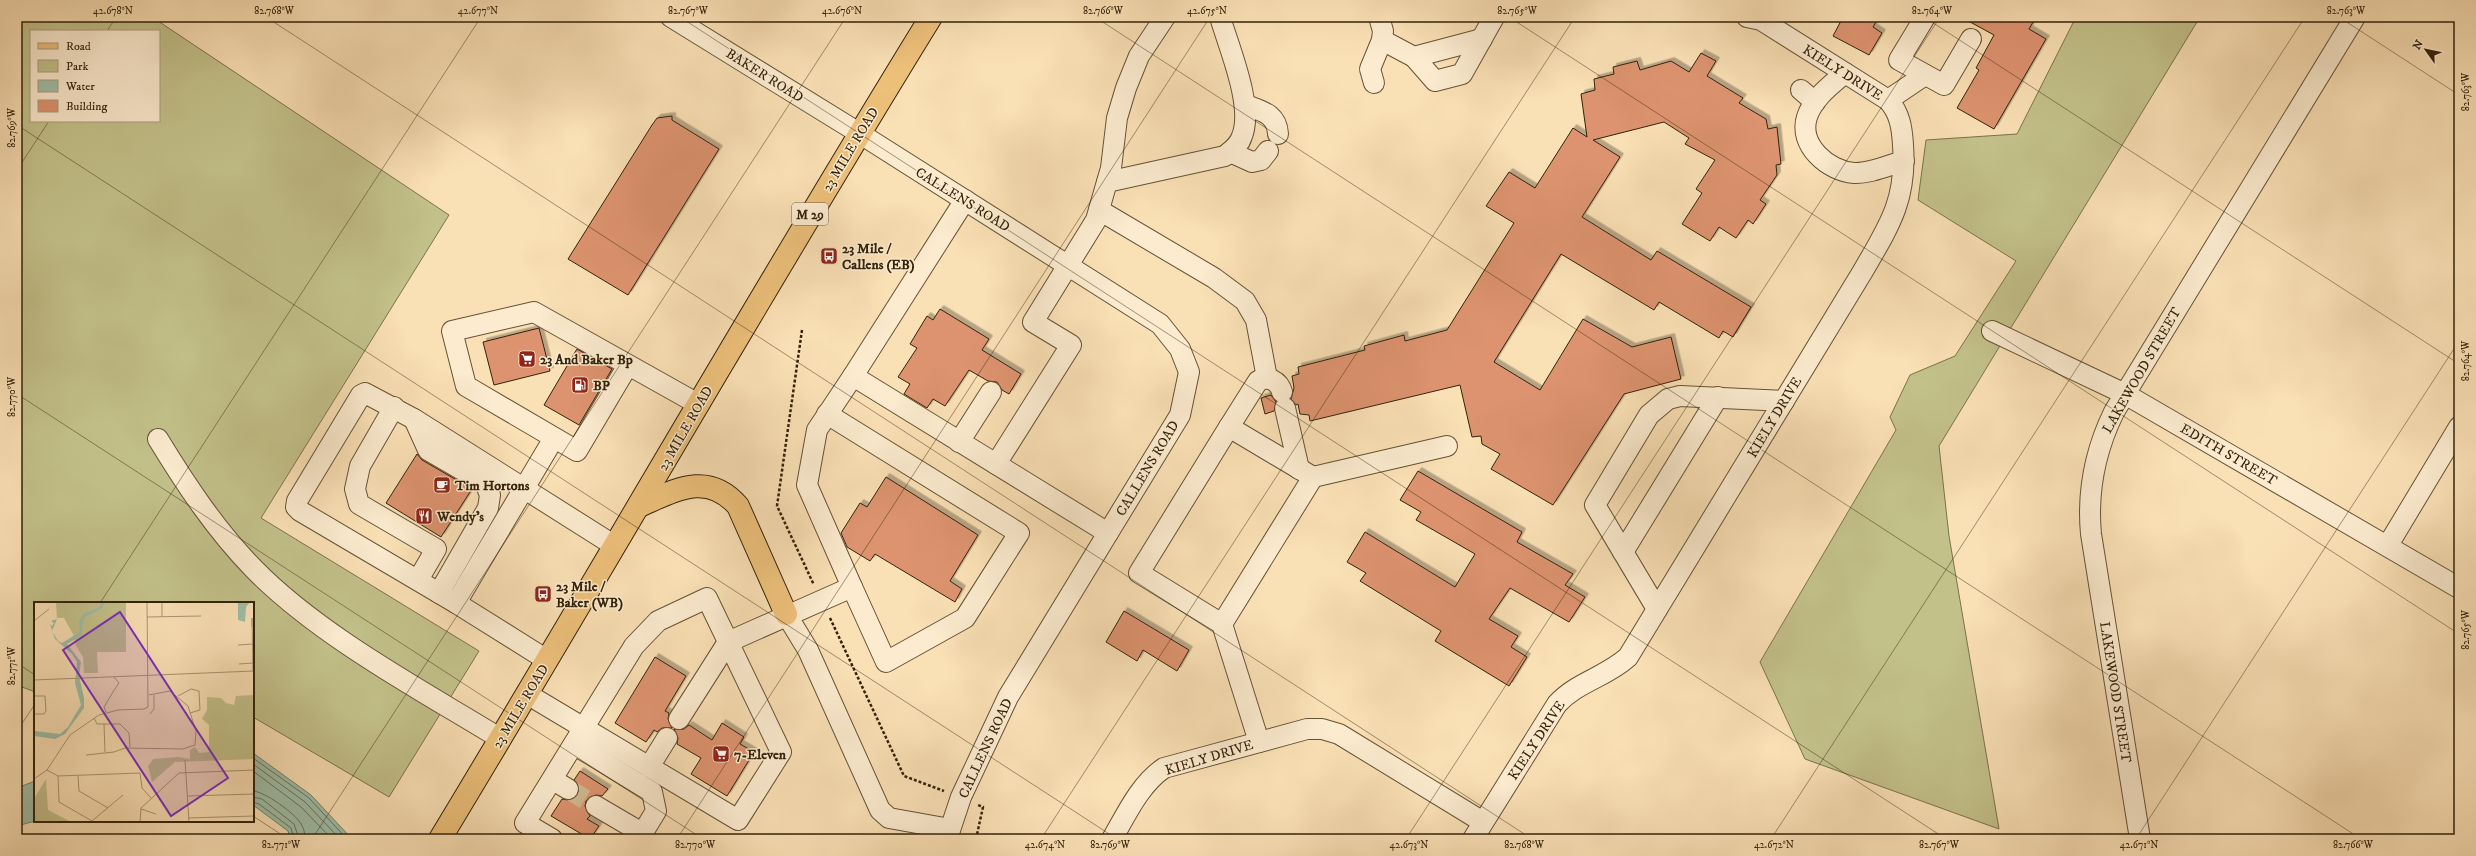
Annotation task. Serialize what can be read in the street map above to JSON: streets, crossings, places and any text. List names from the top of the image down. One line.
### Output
{"streets":{"main road":["23 MILE ROAD","M 29"],"street":["KIELY DRIVE","BAKER ROAD","CALLENS ROAD","LAKEWOOD STREET","EDITH STREET"]},"crossings":[["BAKER ROAD","23 MILE ROAD"],["BAKER ROAD","CALLENS ROAD"],["23 MILE ROAD","CALLENS ROAD"],["LAKEWOOD STREET","EDITH STREET"]],"places":{"bus stop":["23 Mile / Callens (EB)","23 Mile / Baker (WB)"],"supermarket":["23 And Baker Bp","7-Eleven"],"fuel station":["BP"],"cafe":["Tim Hortons"],"restaurant":["Wendy's"]},"legend":["Road","Park","Water","Building"],"north":"top left","coordinates":["42.678°N","82.768°W","42.677°N","82.767°W","42.676°N","82.766°W","42.675°N","82.765°W","82.764°W","82.763°W","82.769°W","82.770°W","82.771°W","42.674°N","42.673°N","42.672°N","42.671°N"]}
